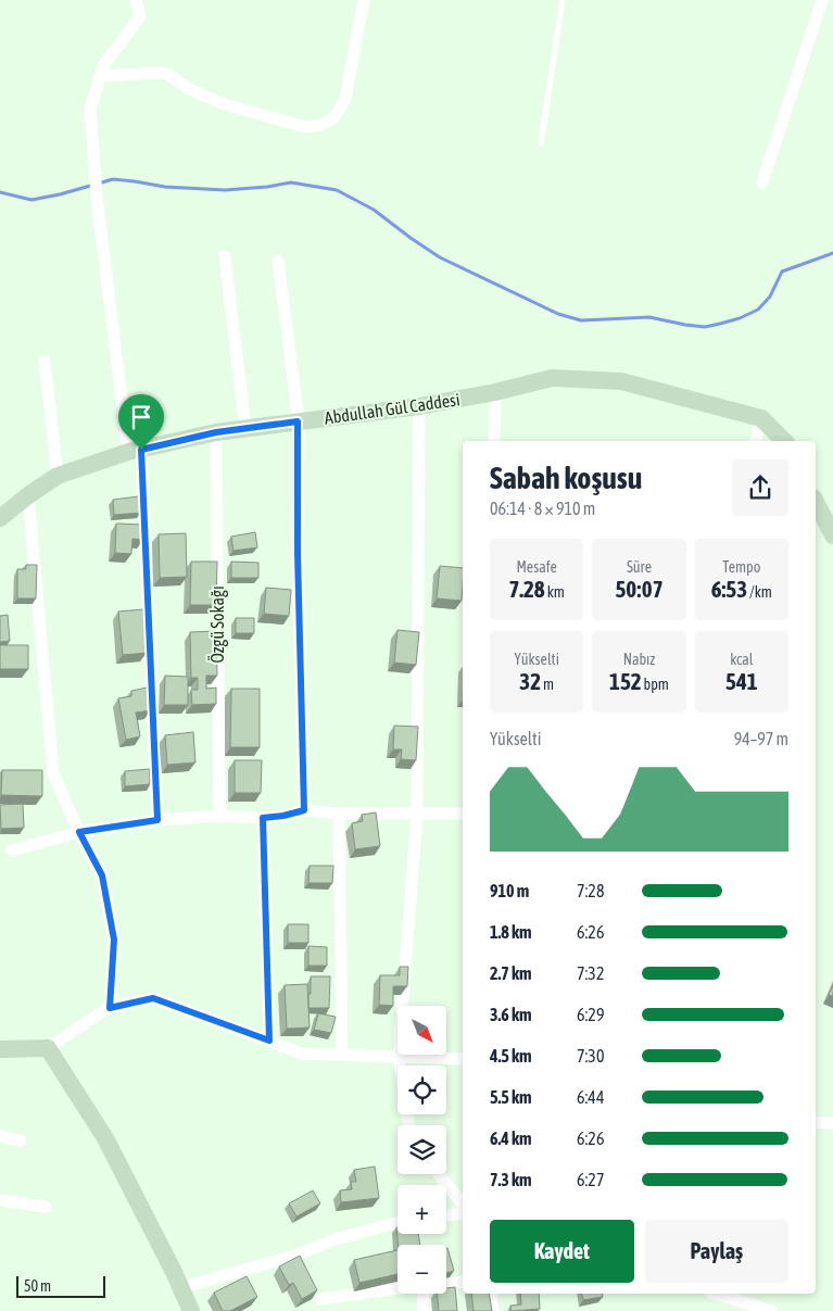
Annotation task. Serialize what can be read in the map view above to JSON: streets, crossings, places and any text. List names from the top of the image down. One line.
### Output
{"streets":{"street":["Abdullah Gül Caddesi","Özgü Sokağı"]},"crossings":[["Abdullah Gül Caddesi","Özgü Sokağı"]],"scale_bar":"50 m","north":"bottom right","page":{"heading":["Sabah koşusu","06:14 · 8 × 910 m"],"stats":[["Mesafe","7.28 km"],["Süre","50:07"],["Tempo","6:53 /km"],["Yükselti","32 m"],["Nabız","152 bpm"],["kcal","541"]],"chart":["Yükselti","94–97 m"],"list":[{"name":"910 m","note":"7:28"},{"name":"1.8 km","note":"6:26"},{"name":"2.7 km","note":"7:32"},{"name":"3.6 km","note":"6:29"},{"name":"4.5 km","note":"7:30"},{"name":"5.5 km","note":"6:44"},{"name":"6.4 km","note":"6:26"},{"name":"7.3 km","note":"6:27"}],"map_buttons":["+","−"],"buttons":["Kaydet","Paylaş"],"scale":"50 m"}}
